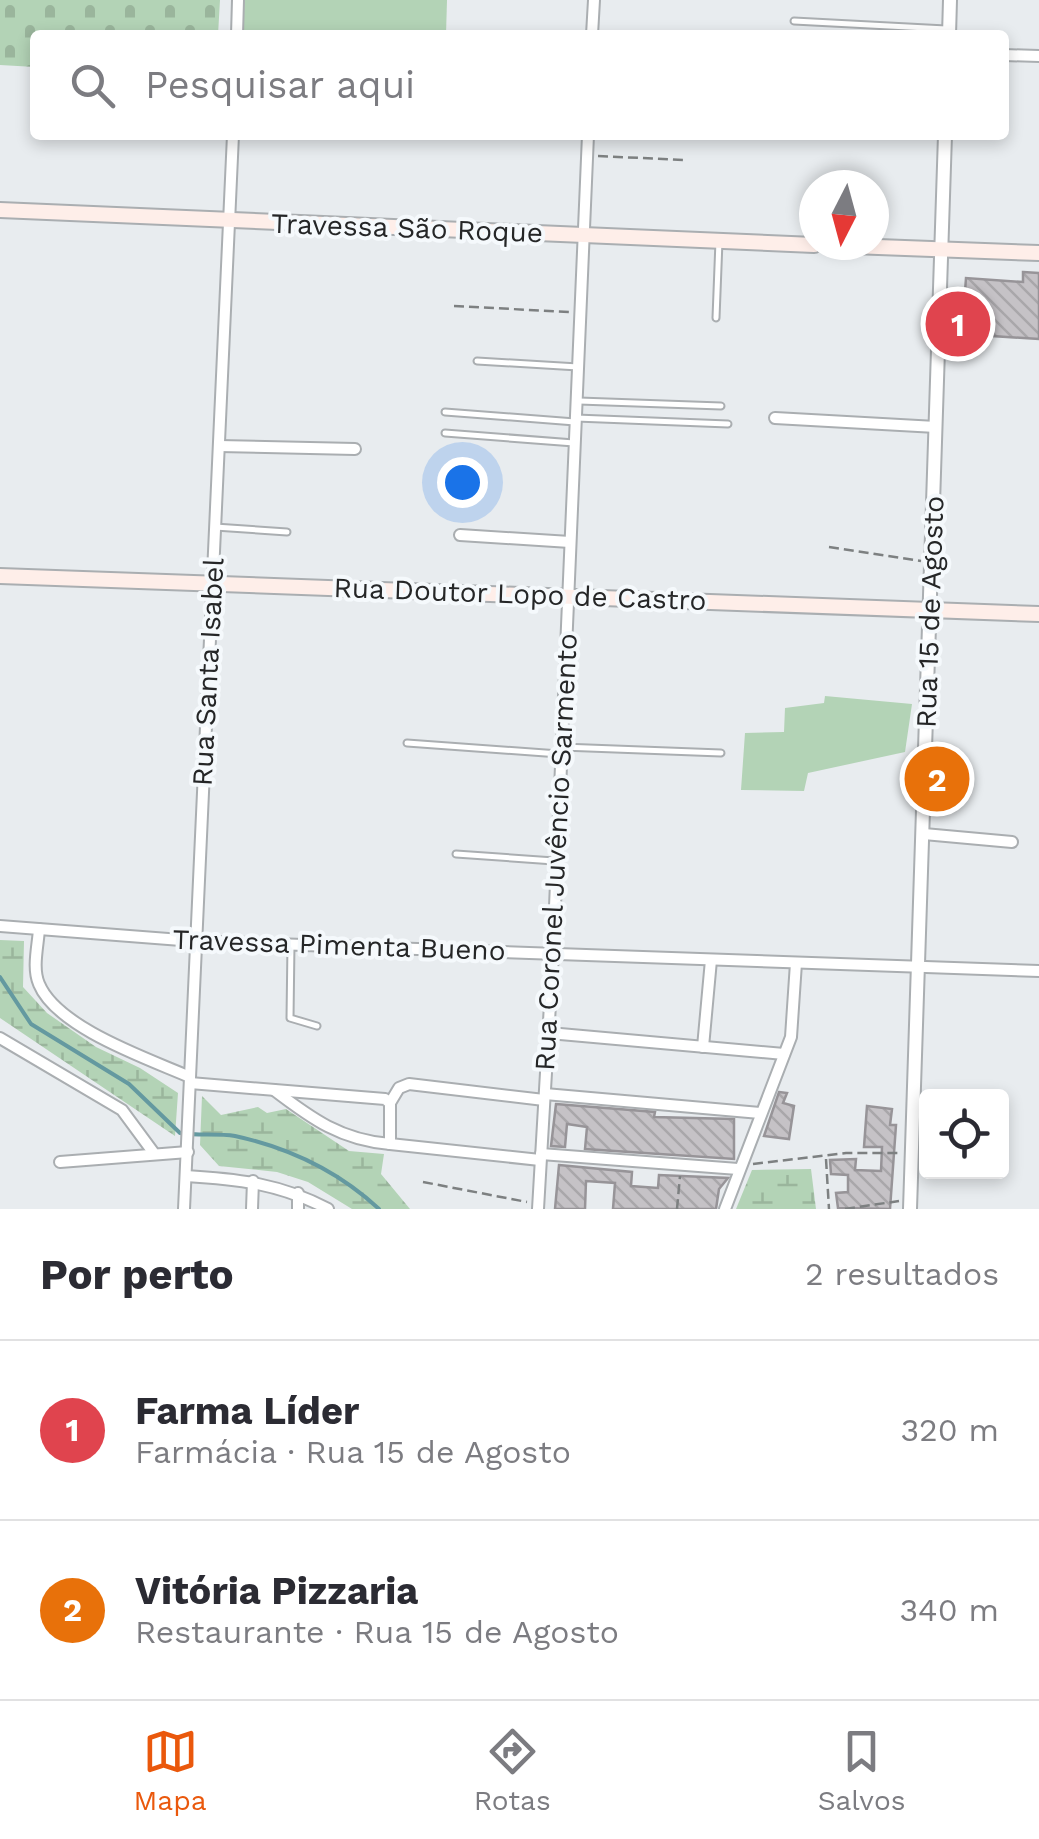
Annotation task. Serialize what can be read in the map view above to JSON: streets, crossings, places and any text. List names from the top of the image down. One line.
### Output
{"streets":{"main road":["Travessa São Roque","Rua Doutor Lopo de Castro"],"street":["Rua 15 de Agosto","Rua Santa Isabel","Rua Coronel Juvêncio Sarmento","Travessa Pimenta Bueno"]},"crossings":[["Travessa São Roque","Rua Santa Isabel"],["Travessa São Roque","Rua Coronel Juvêncio Sarmento"],["Rua Doutor Lopo de Castro","Rua 15 de Agosto"],["Rua Doutor Lopo de Castro","Rua Santa Isabel"],["Rua Doutor Lopo de Castro","Rua Coronel Juvêncio Sarmento"],["Rua 15 de Agosto","Travessa Pimenta Bueno"],["Rua Santa Isabel","Travessa Pimenta Bueno"],["Rua Coronel Juvêncio Sarmento","Travessa Pimenta Bueno"]],"north":"bottom","page":{"search":"Pesquisar aqui","pins":["1","2"],"heading":["Por perto","2 resultados"],"list":[{"mark":"1","name":"Farma Líder","note":"Farmácia · Rua 15 de Agosto","value":"320 m"},{"mark":"2","name":"Vitória Pizzaria","note":"Restaurante · Rua 15 de Agosto","value":"340 m"}],"nav":["Mapa","Rotas","Salvos"]}}
